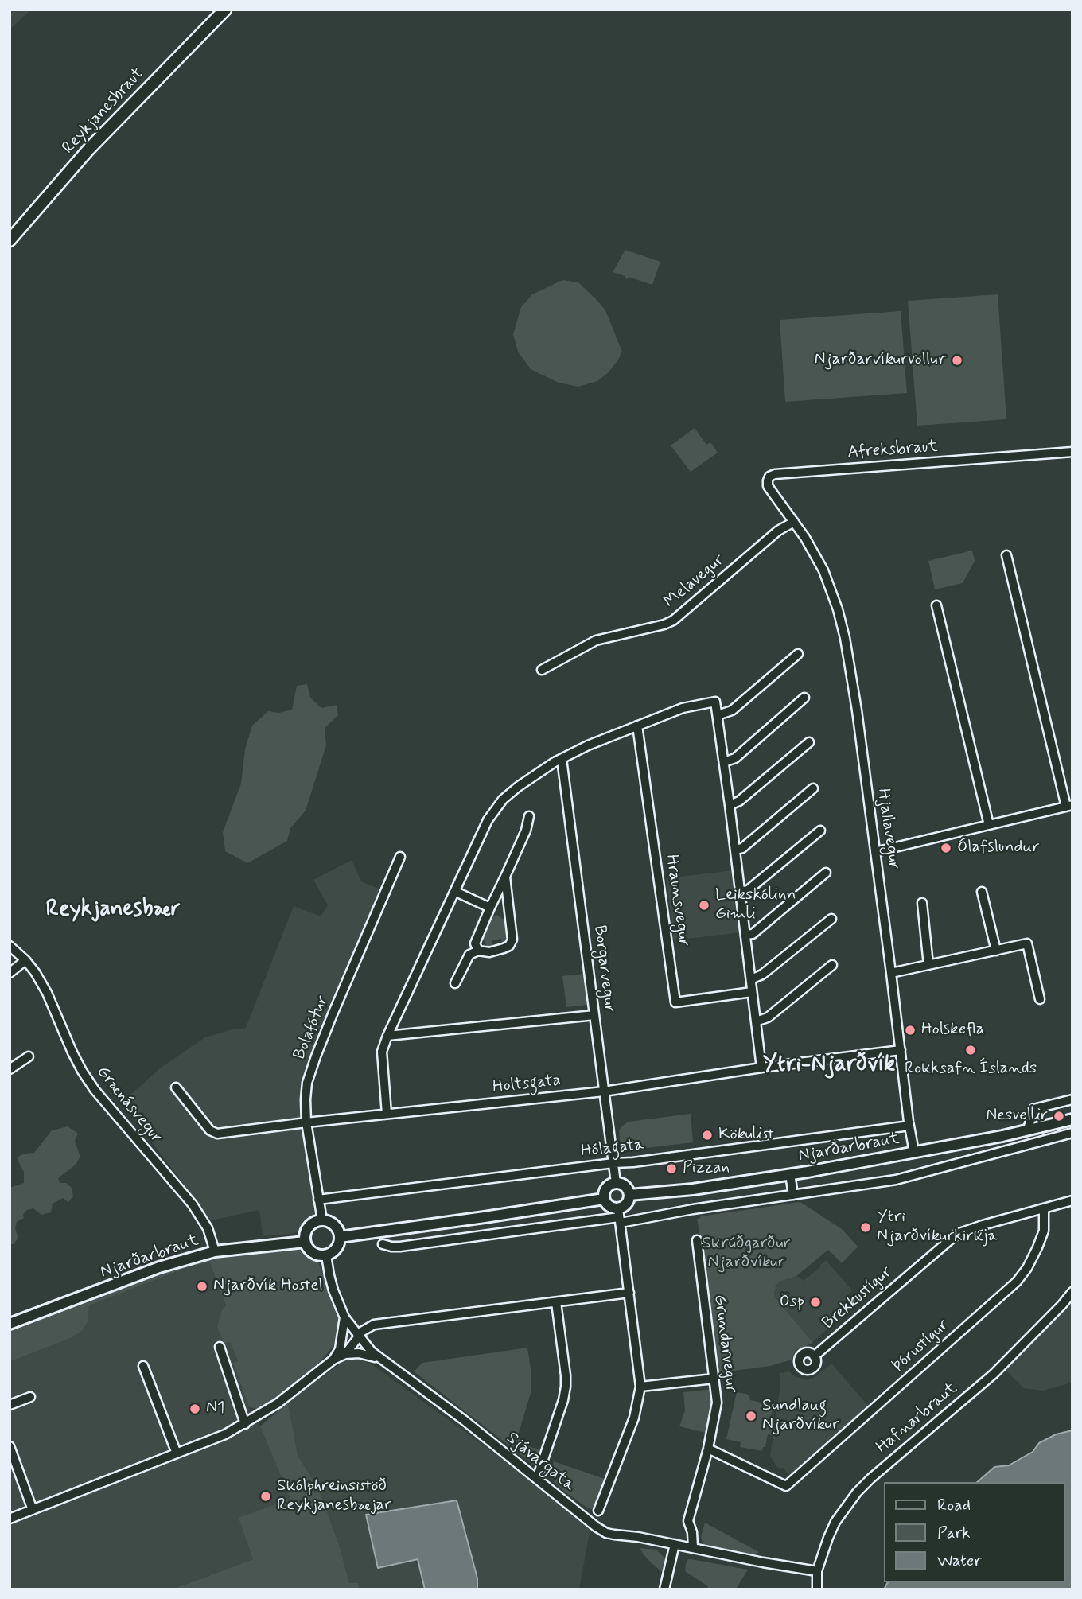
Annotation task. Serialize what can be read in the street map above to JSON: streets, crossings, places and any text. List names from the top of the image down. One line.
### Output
{"streets":{"highway":["Reykjanesbraut"],"main road":["Njarðarbraut"],"street":["Afreksbraut","Melavegur","Hjallavegur","Hraunsvegur","Borgarvegur","Bolafótur","Holtsgata","Grænásvegur","Hólagata","Brekkustígur","Grundarvegur","Þórustígur","Hafnarbraut","Sjávargata"]},"crossings":[["Afreksbraut","Melavegur"],["Afreksbraut","Hjallavegur"],["Melavegur","Hjallavegur"],["Hjallavegur","Holtsgata"],["Hjallavegur","Njarðarbraut"],["Hjallavegur","Hólagata"],["Borgarvegur","Holtsgata"],["Borgarvegur","Hólagata"],["Bolafótur","Holtsgata"],["Bolafótur","Njarðarbraut"],["Bolafótur","Hólagata"],["Bolafótur","Sjávargata"],["Grænásvegur","Njarðarbraut"],["Njarðarbraut","Sjávargata"],["Brekkustígur","Þórustígur"],["Grundarvegur","Þórustígur"],["Grundarvegur","Sjávargata"],["Hafnarbraut","Sjávargata"]],"districts":["Reykjanesbær","Ytri-Njarðvík"],"parks":["Skrúðgarður Njarðvíkur"],"places":["Njarðarvíkurvöllur","Ólafslundur","Leikskólinn Gimli","Holskefla","Rokksafn Íslands","Nesvellir","Kökulist","Pizzan","Ytri Njarðvíkurkirkja","Njarðvík Hostel","Ösp","N1","Sundlaug Njarðvíkur","Skólphreinsistöð Reykjanesbæjar"],"legend":["Road","Park","Water"]}
